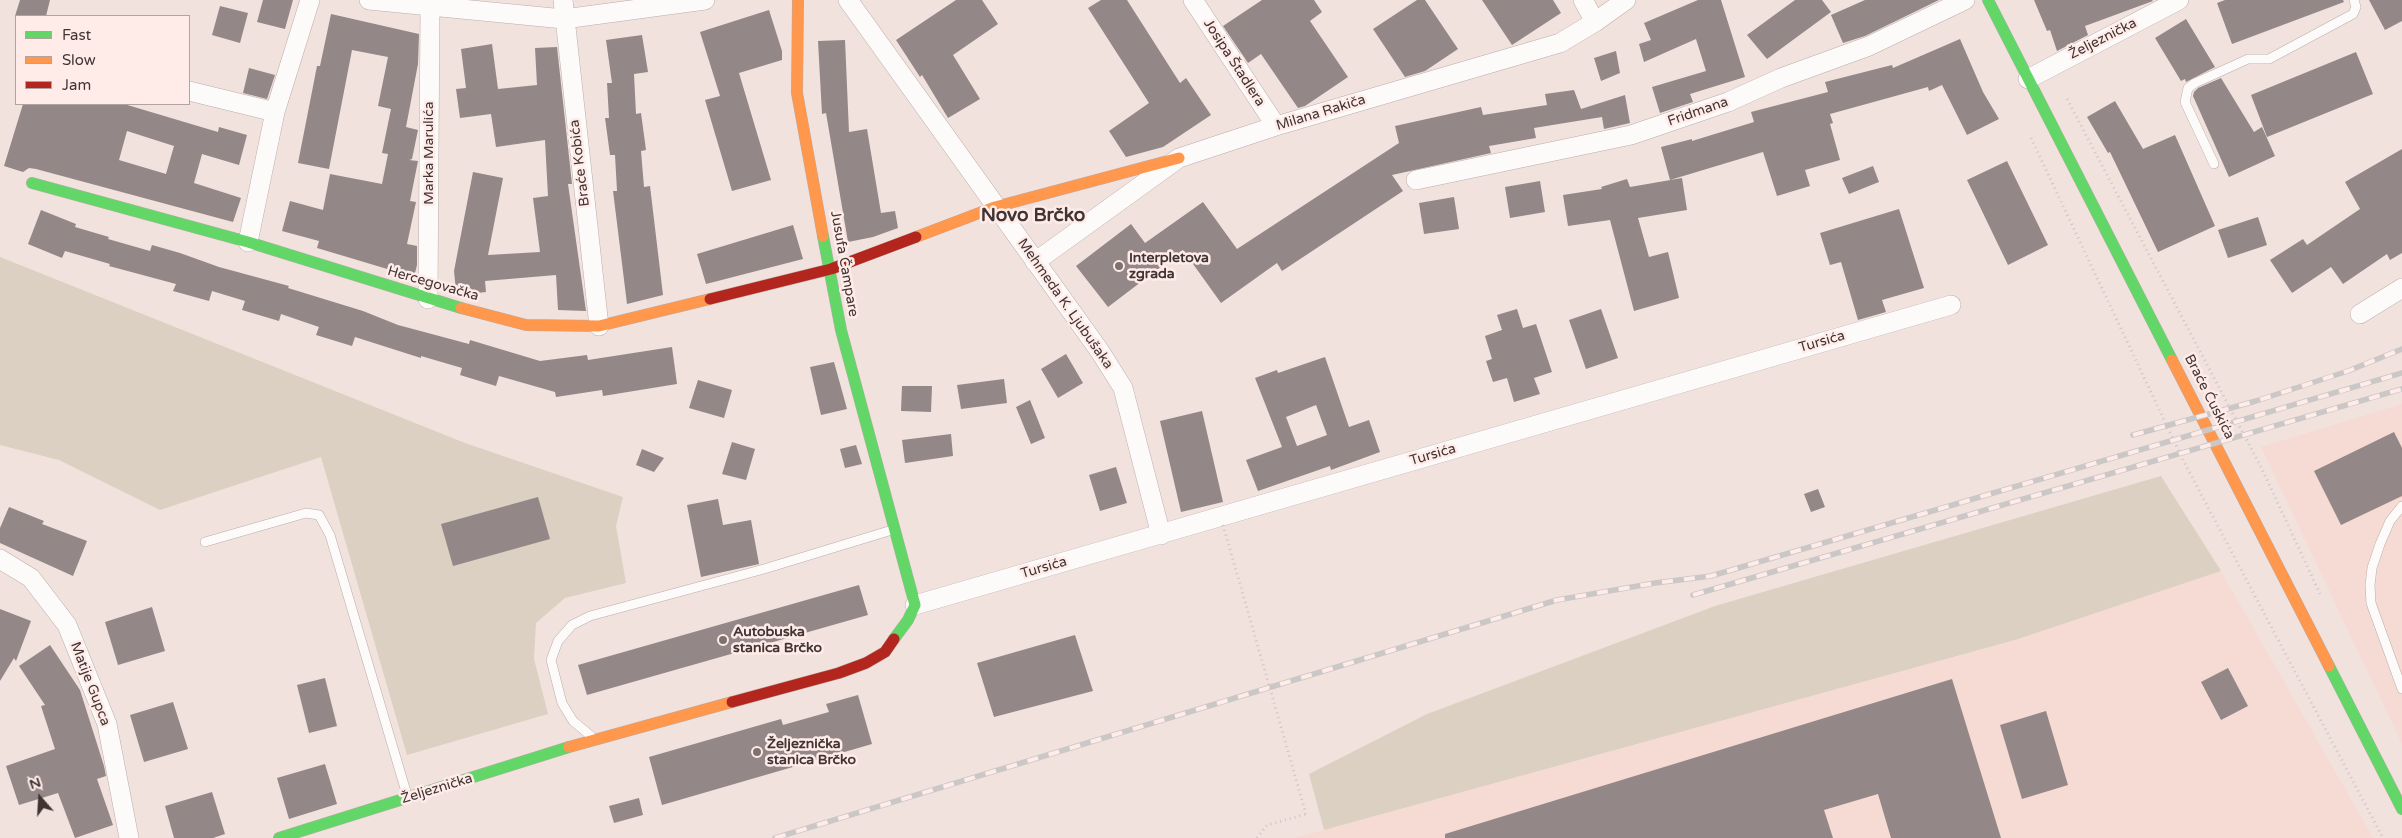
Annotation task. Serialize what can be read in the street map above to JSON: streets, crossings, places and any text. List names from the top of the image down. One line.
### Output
{"streets":{"street":["Željeznička","Josipa Štadlera","Fridmana","Milana Rakiča","Marka Marulića","Braće Kobića","Jusufa Čampare","Hercegovačka","Mehmeda K. Ljubušaka","Tursića","Braće Ćuskića","Matije Gupca"]},"crossings":[["Željeznička","Jusufa Čampare"],["Željeznička","Tursića"],["Željeznička","Braće Ćuskića"],["Josipa Štadlera","Milana Rakiča"],["Milana Rakiča","Hercegovačka"],["Milana Rakiča","Mehmeda K. Ljubušaka"],["Marka Marulića","Hercegovačka"],["Braće Kobića","Hercegovačka"],["Jusufa Čampare","Hercegovačka"],["Jusufa Čampare","Tursića"],["Hercegovačka","Mehmeda K. Ljubušaka"],["Mehmeda K. Ljubušaka","Tursića"]],"districts":["Novo Brčko"],"places":["Interpletova zgrada","Autobuska stanica Brčko","Željeznička stanica Brčko"],"legend":["Fast","Slow","Jam"],"north":"top"}
